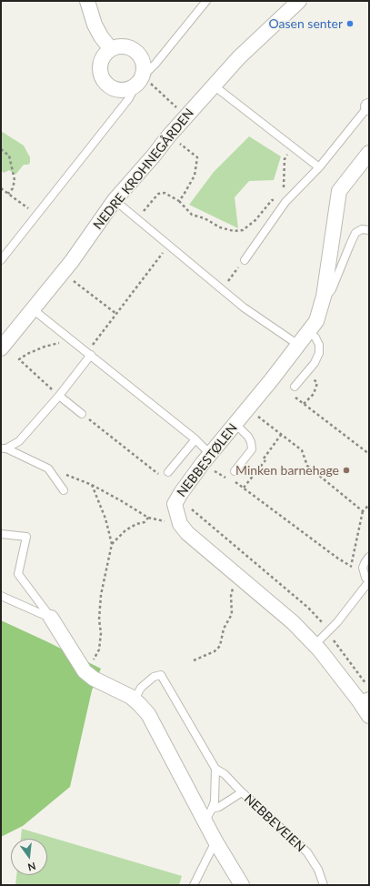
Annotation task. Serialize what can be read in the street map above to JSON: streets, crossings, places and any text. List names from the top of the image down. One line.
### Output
{"streets":{"street":["NEDRE KROHNEGÅRDEN","NEBBESTØLEN"],"lane":["NEBBEVEIEN"]},"places":["Oasen senter","Minken barnehage"],"north":"bottom"}
